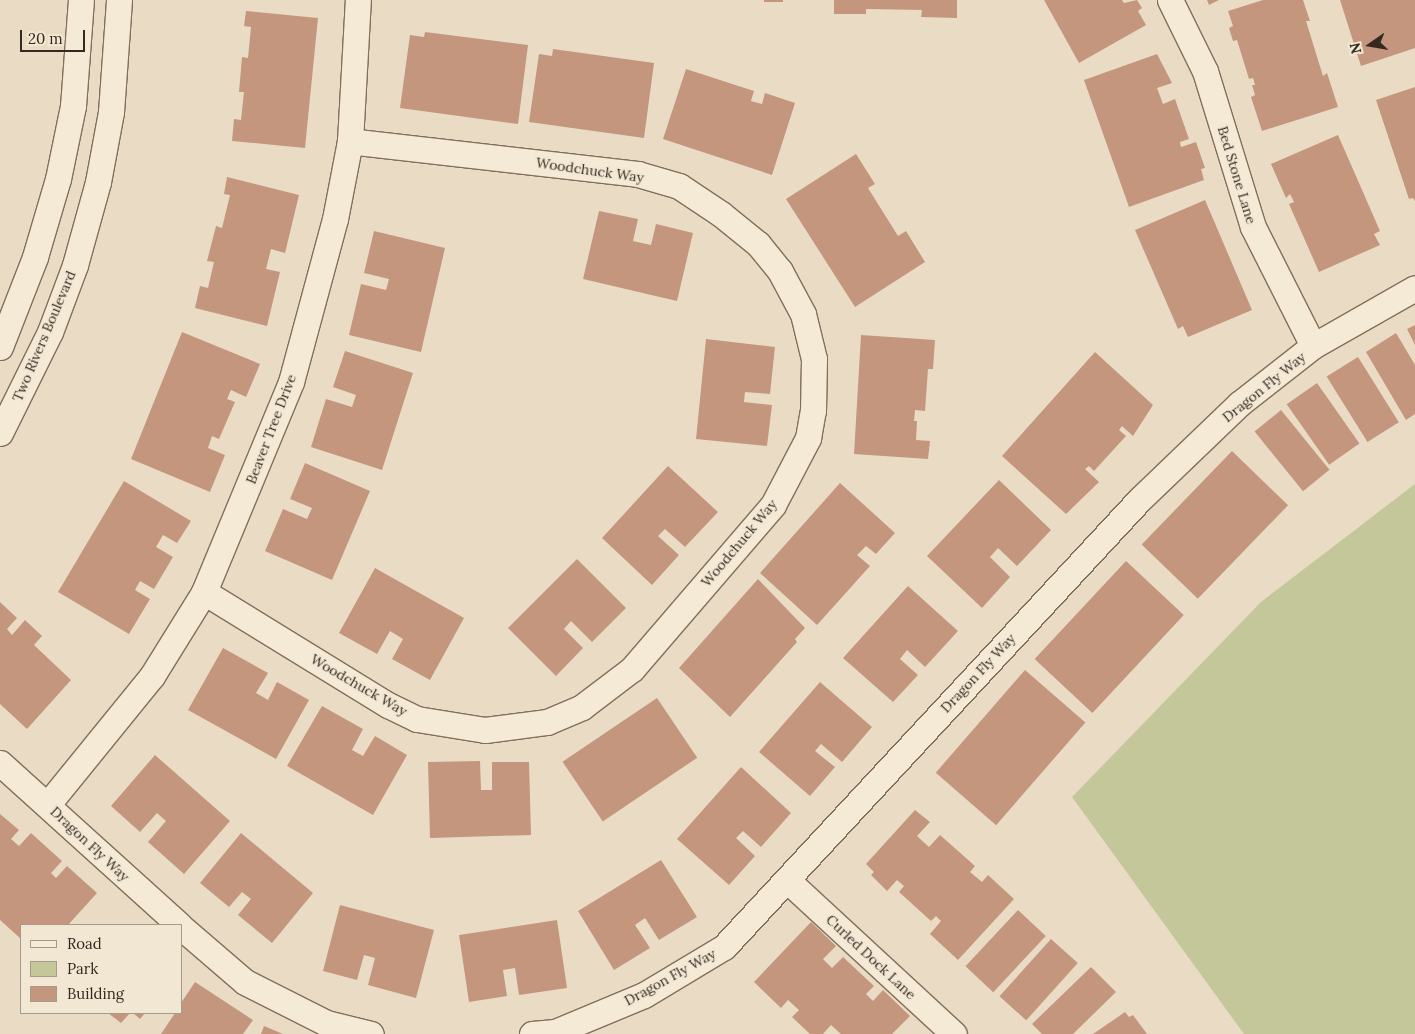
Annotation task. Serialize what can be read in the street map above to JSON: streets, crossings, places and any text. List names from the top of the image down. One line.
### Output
{"streets":{"street":["Woodchuck Way","Bed Stone Lane","Two Rivers Boulevard","Dragon Fly Way","Beaver Tree Drive","Curled Dock Lane"]},"crossings":[["Woodchuck Way","Beaver Tree Drive"],["Bed Stone Lane","Dragon Fly Way"],["Dragon Fly Way","Beaver Tree Drive"],["Dragon Fly Way","Curled Dock Lane"]],"legend":["Road","Park","Building"],"scale_bar":"20 m","north":"left"}
